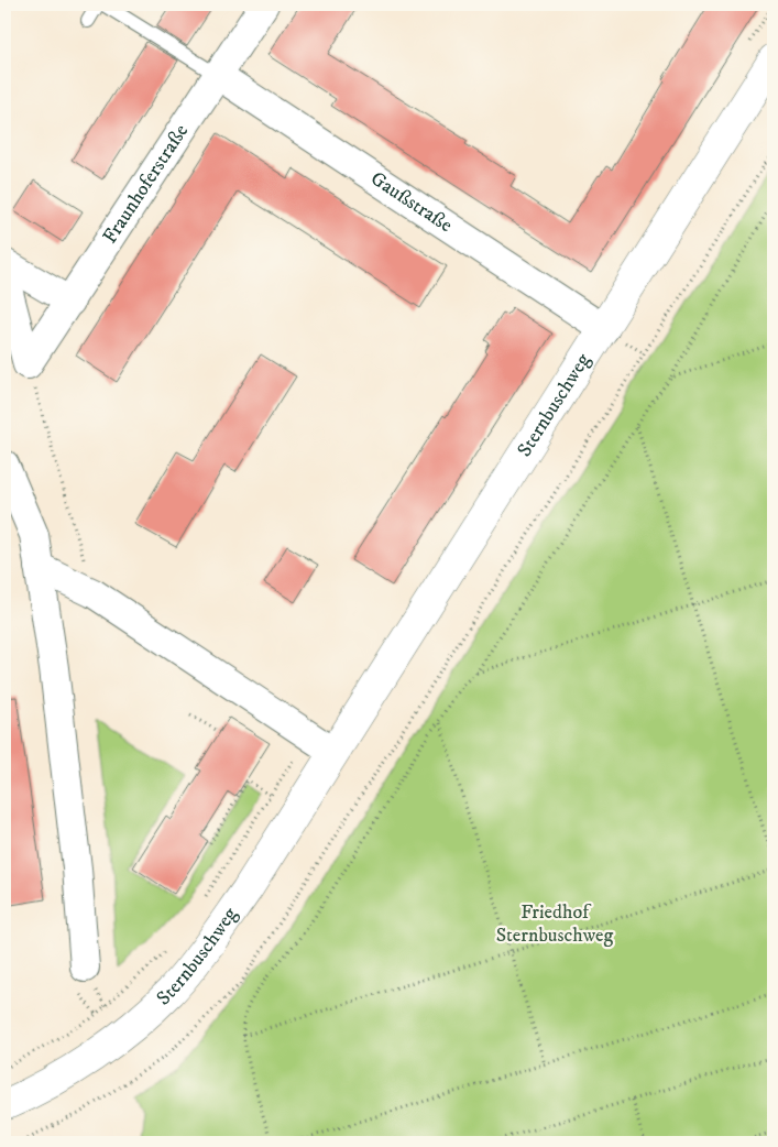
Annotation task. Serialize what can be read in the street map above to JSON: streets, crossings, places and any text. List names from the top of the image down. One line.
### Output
{"streets":{"main road":["Sternbuschweg"],"street":["Fraunhoferstraße","Gaußstraße"]},"crossings":[["Fraunhoferstraße","Gaußstraße"],["Gaußstraße","Sternbuschweg"]],"parks":["Friedhof Sternbuschweg"]}
